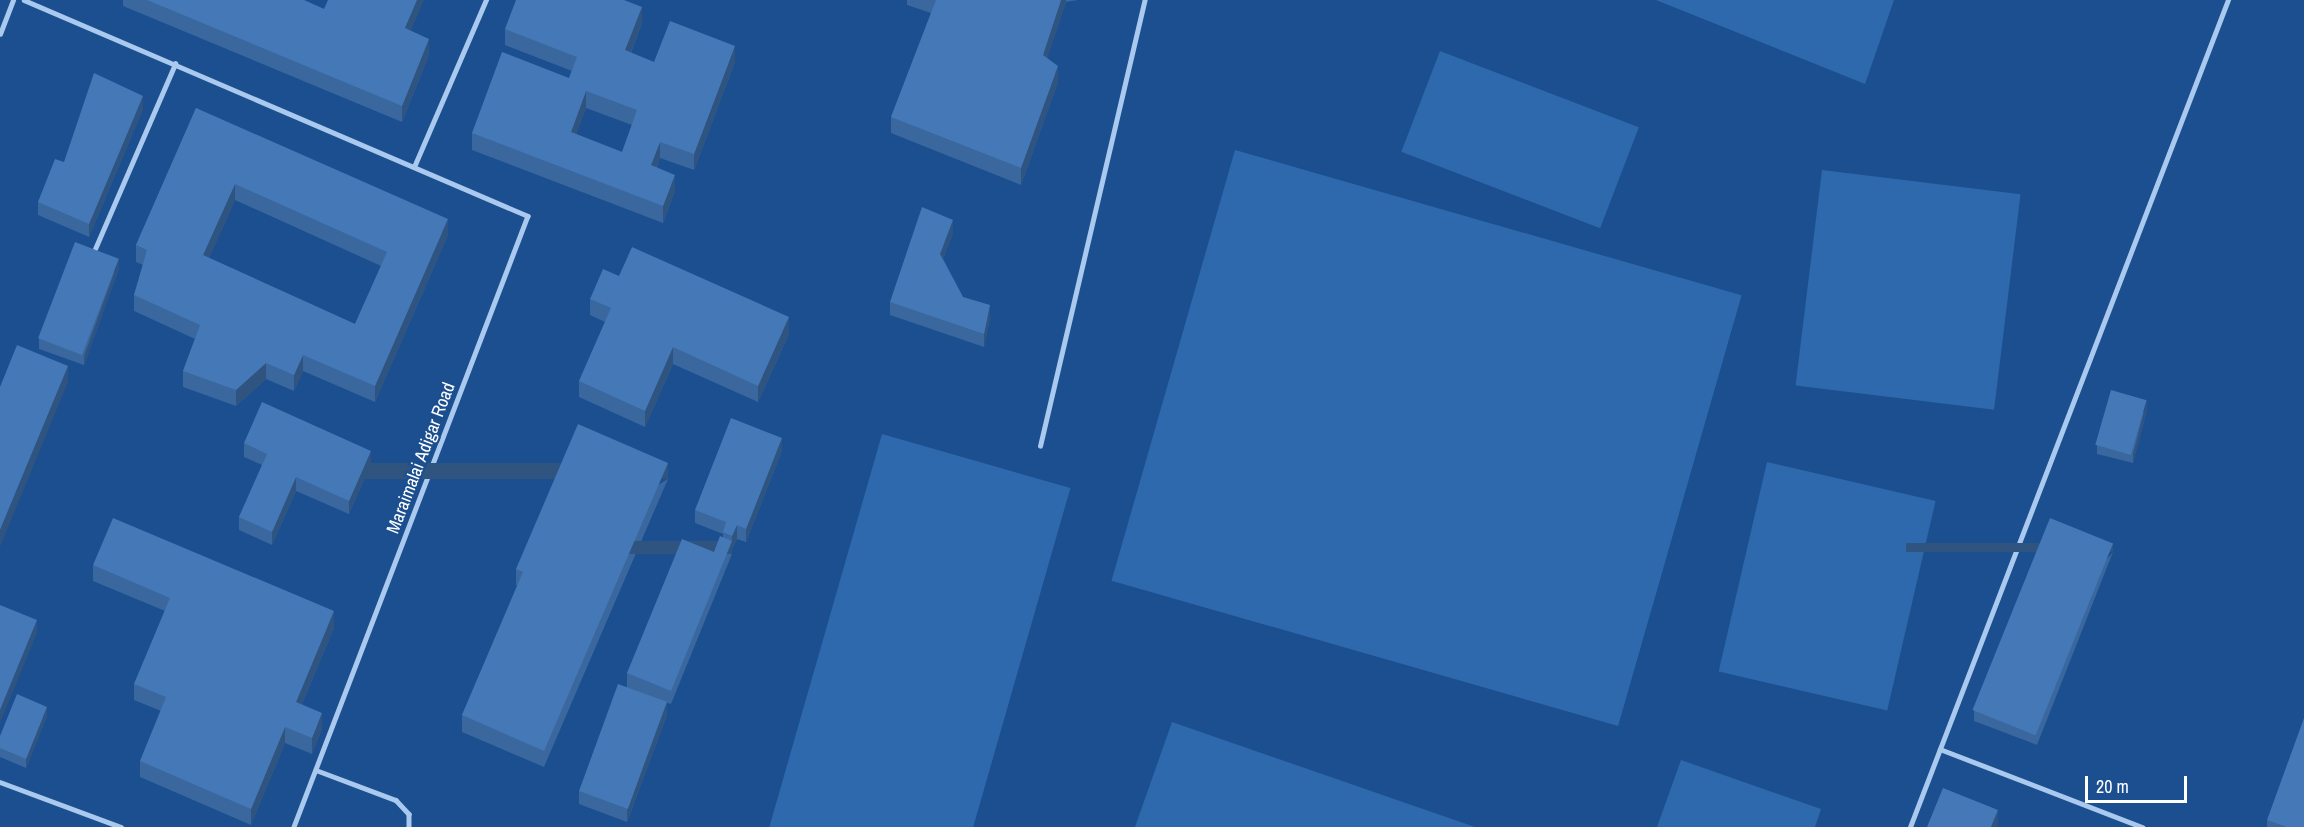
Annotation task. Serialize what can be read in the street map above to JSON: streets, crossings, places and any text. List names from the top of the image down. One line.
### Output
{"streets":{"lane":["Maraimalai Adigar Road"]},"scale_bar":"20 m"}
